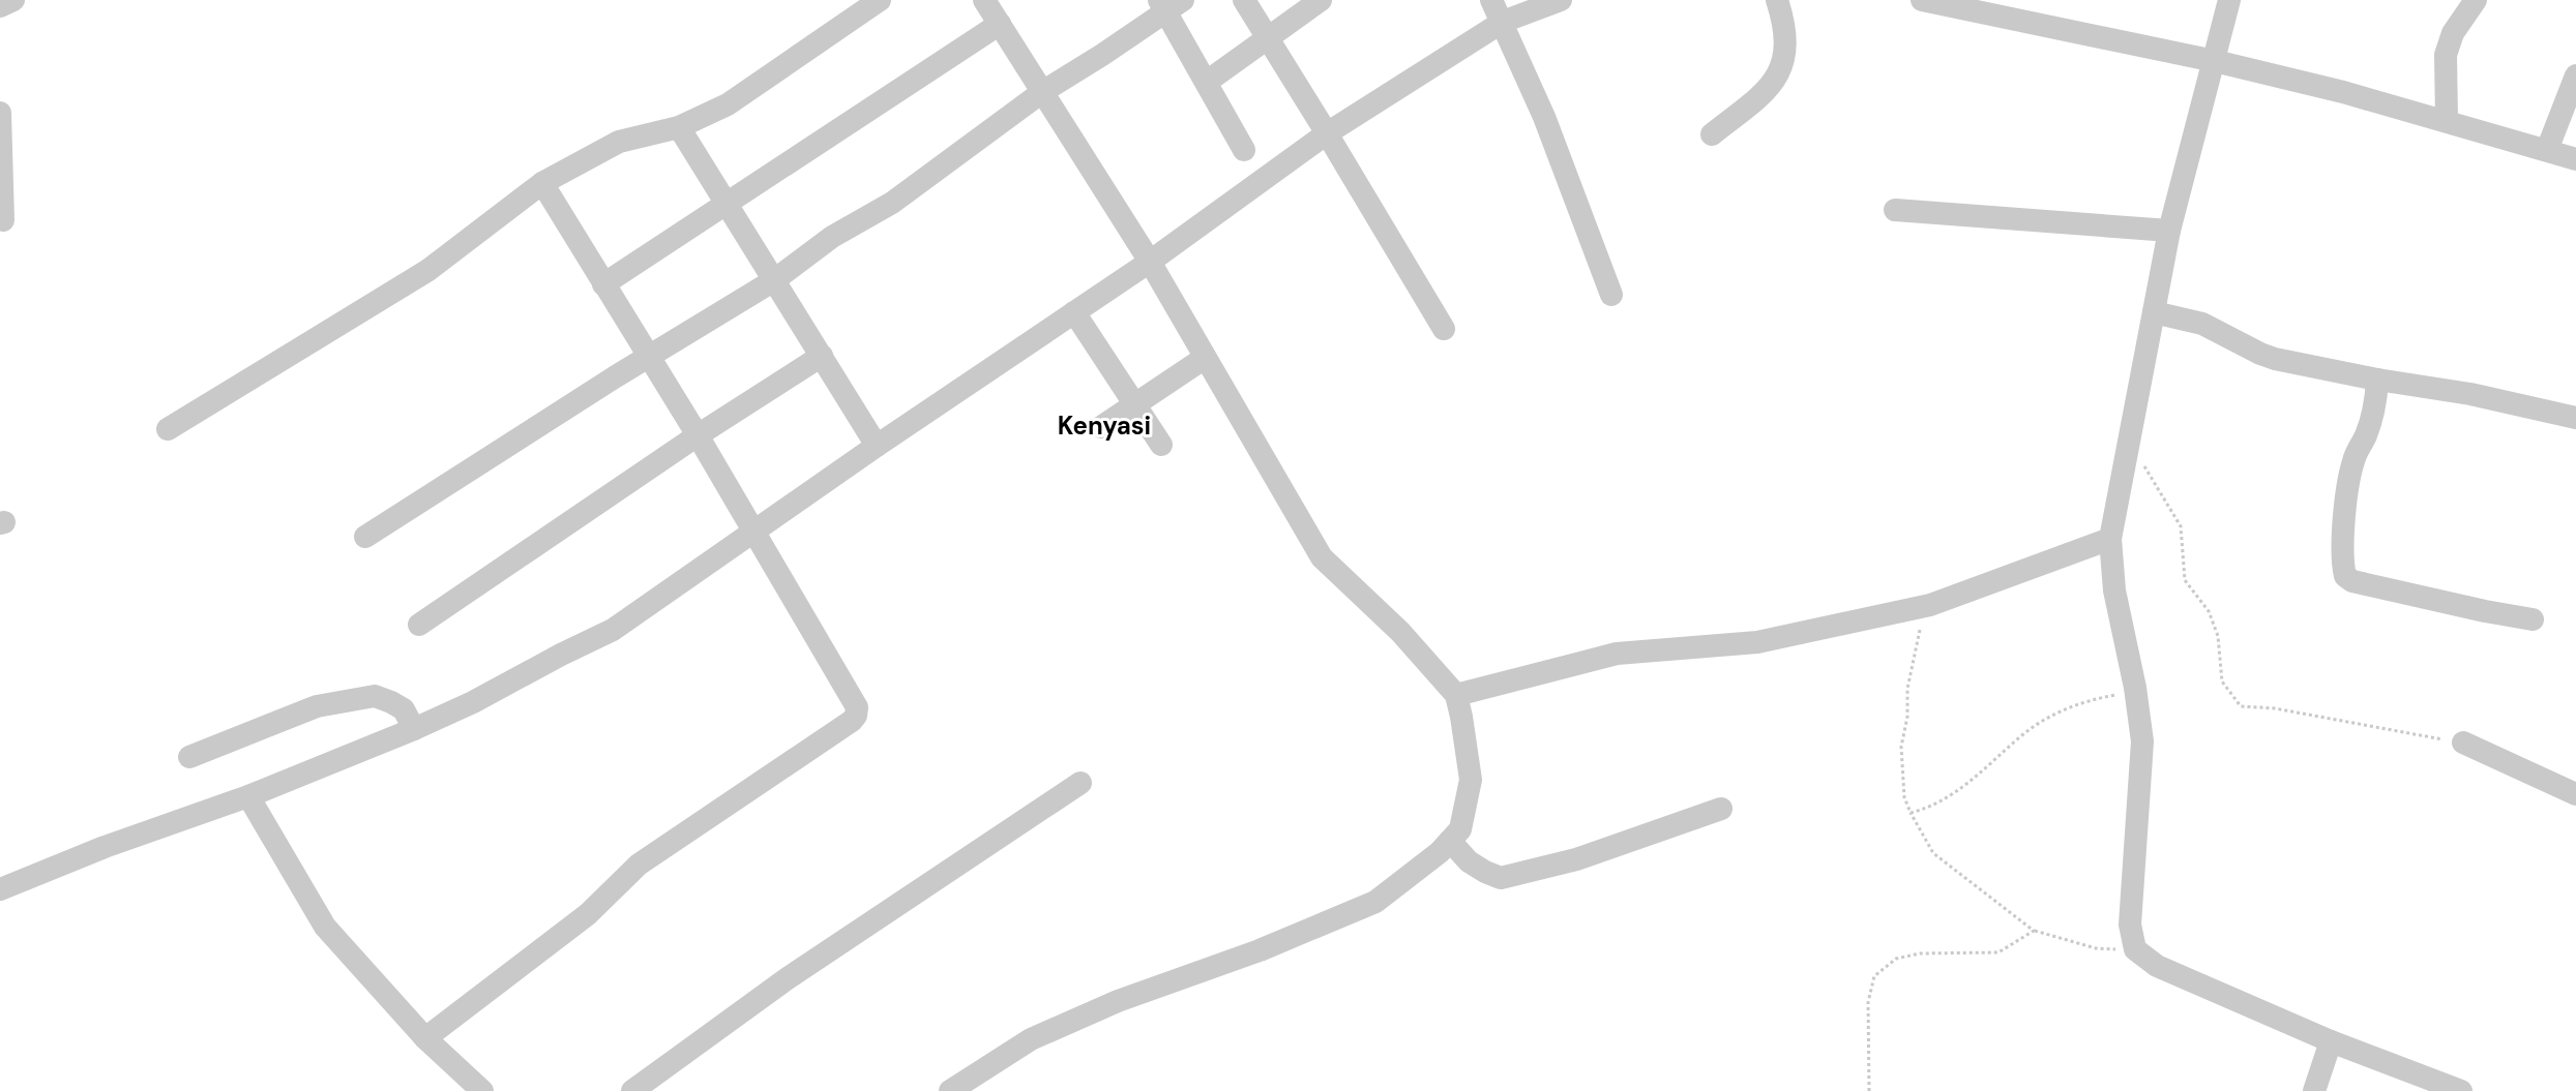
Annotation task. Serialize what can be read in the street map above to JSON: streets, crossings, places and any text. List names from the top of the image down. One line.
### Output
{"districts":["Kenyasi"]}
